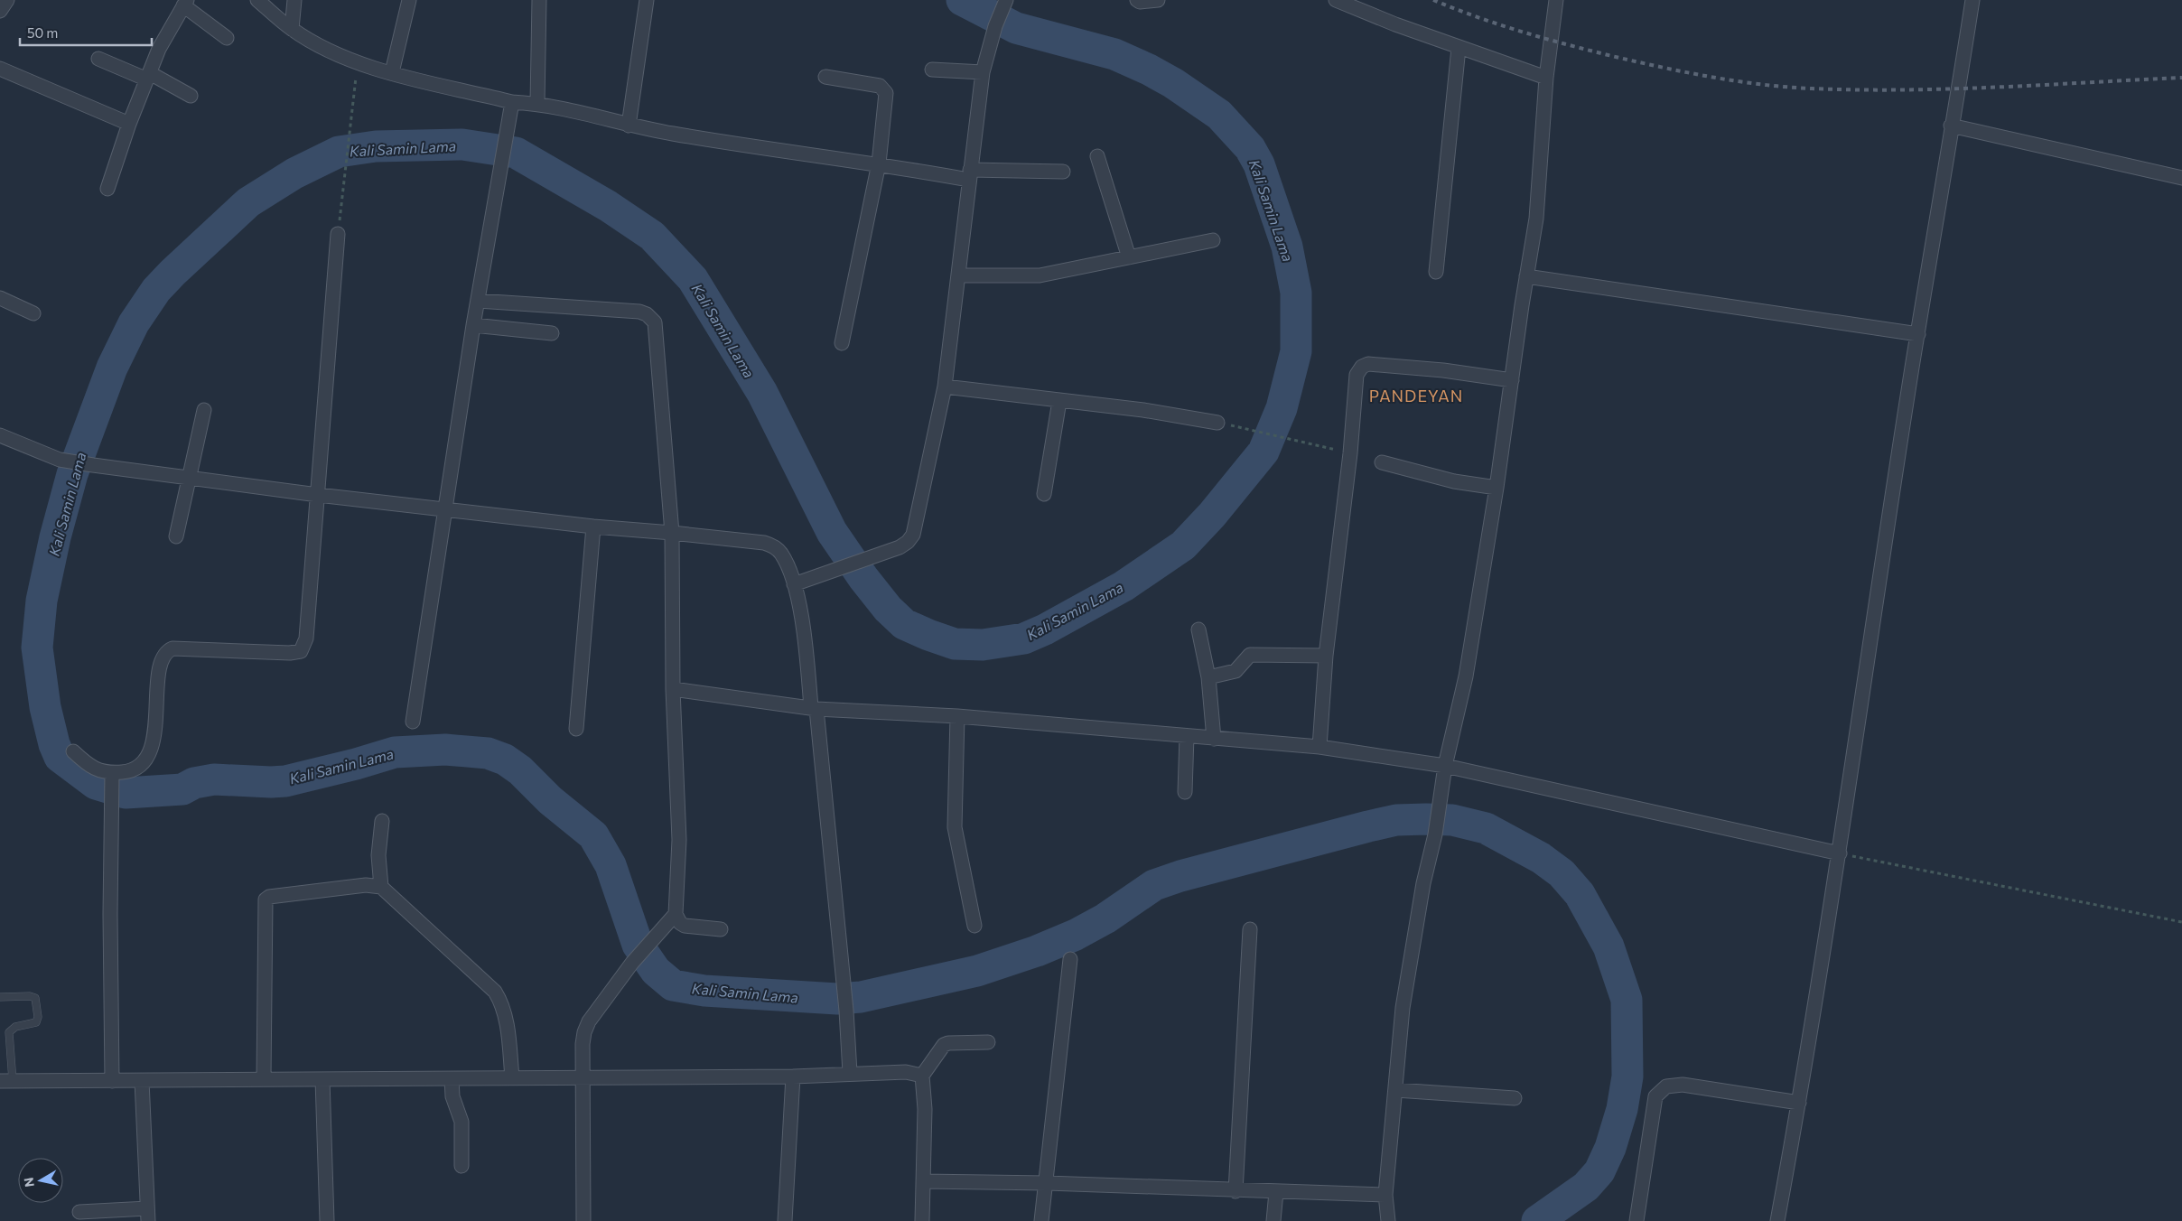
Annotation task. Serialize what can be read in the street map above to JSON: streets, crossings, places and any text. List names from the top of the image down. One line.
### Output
{"districts":["PANDEYAN"],"water":["Kali Samin Lama"],"scale_bar":"50 m","north":"left"}
